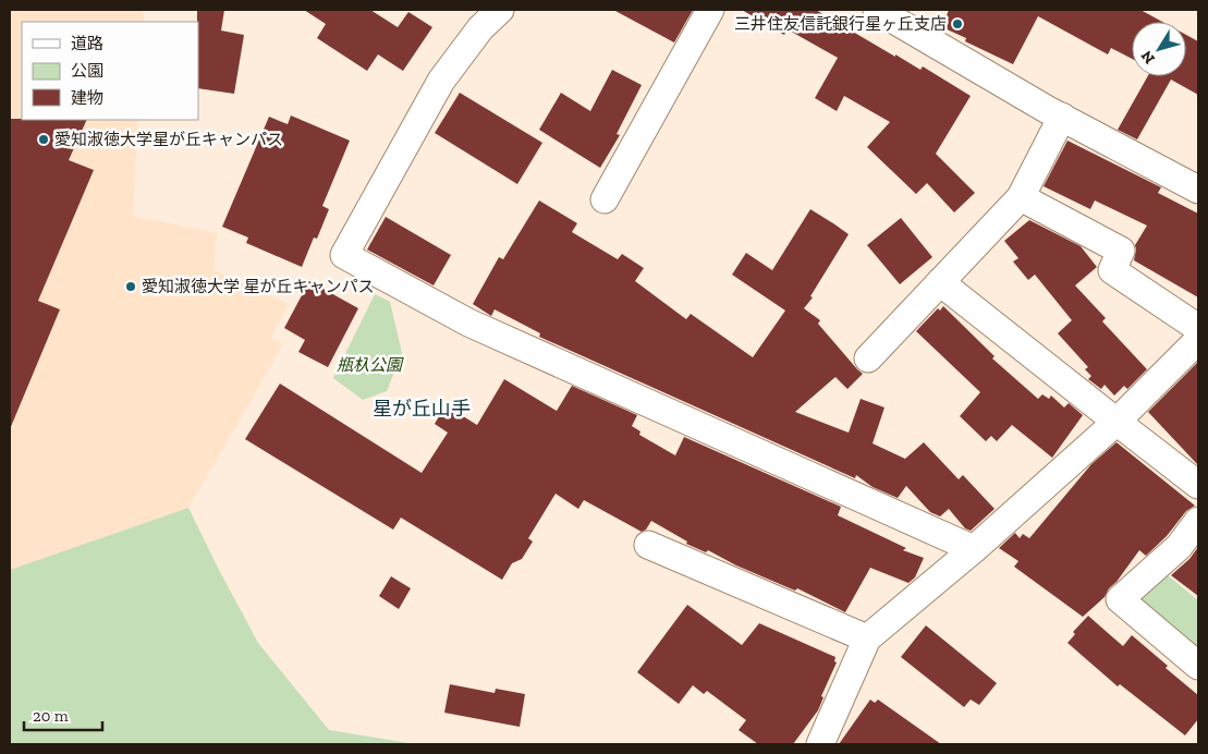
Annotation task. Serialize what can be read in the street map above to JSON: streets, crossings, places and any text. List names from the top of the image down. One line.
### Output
{"districts":["星が丘山手"],"parks":["瓶杁公園"],"places":["三井住友信託銀行星ヶ丘支店","愛知淑徳大学星が丘キャンパス","愛知淑徳大学 星が丘キャンパス"],"legend":["道路","公園","建物"],"scale_bar":"20 m","north":"bottom left"}
